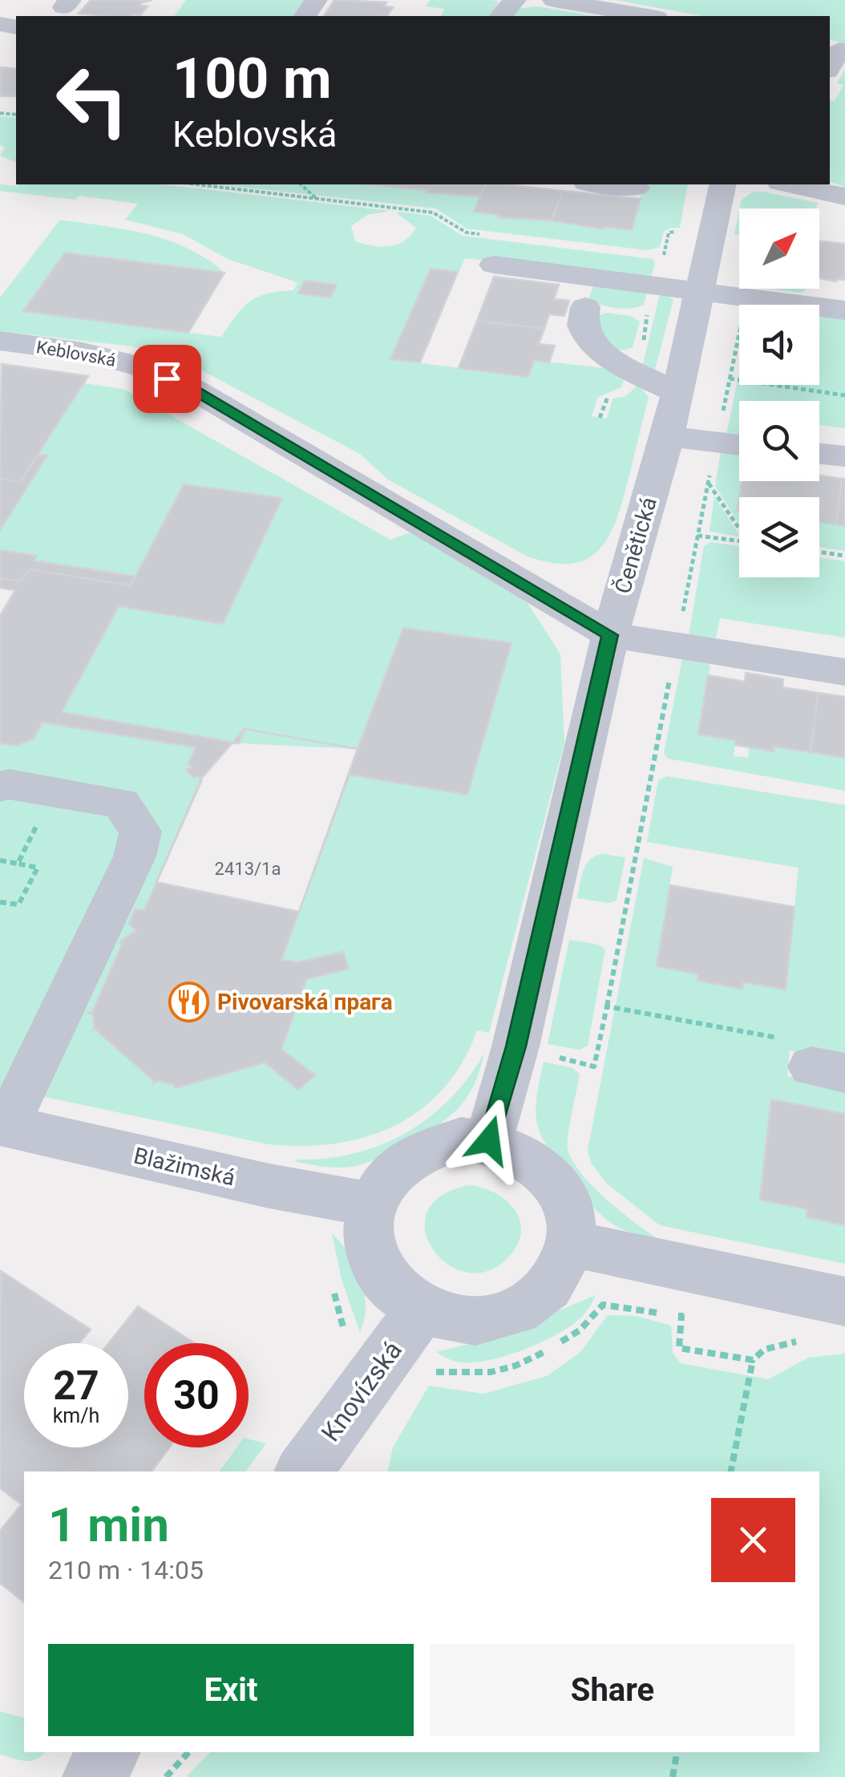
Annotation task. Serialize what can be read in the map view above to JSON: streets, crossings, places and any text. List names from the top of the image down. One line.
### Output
{"streets":{"street":["Keblovská","Čenětická","Blažimská","Knovízská"]},"crossings":[["Keblovská","Čenětická"],["Čenětická","Blažimská"],["Čenětická","Knovízská"],["Blažimská","Knovízská"]],"places":{"restaurant":["Pivovarská прага"]},"house_numbers":["2413/1a"],"north":"top right","page":{"turn":["100 m","Keblovská"],"speed":"27 km/h","limit":"30","heading":["1 min","210 m · 14:05"],"buttons":["Exit","Share"]}}
